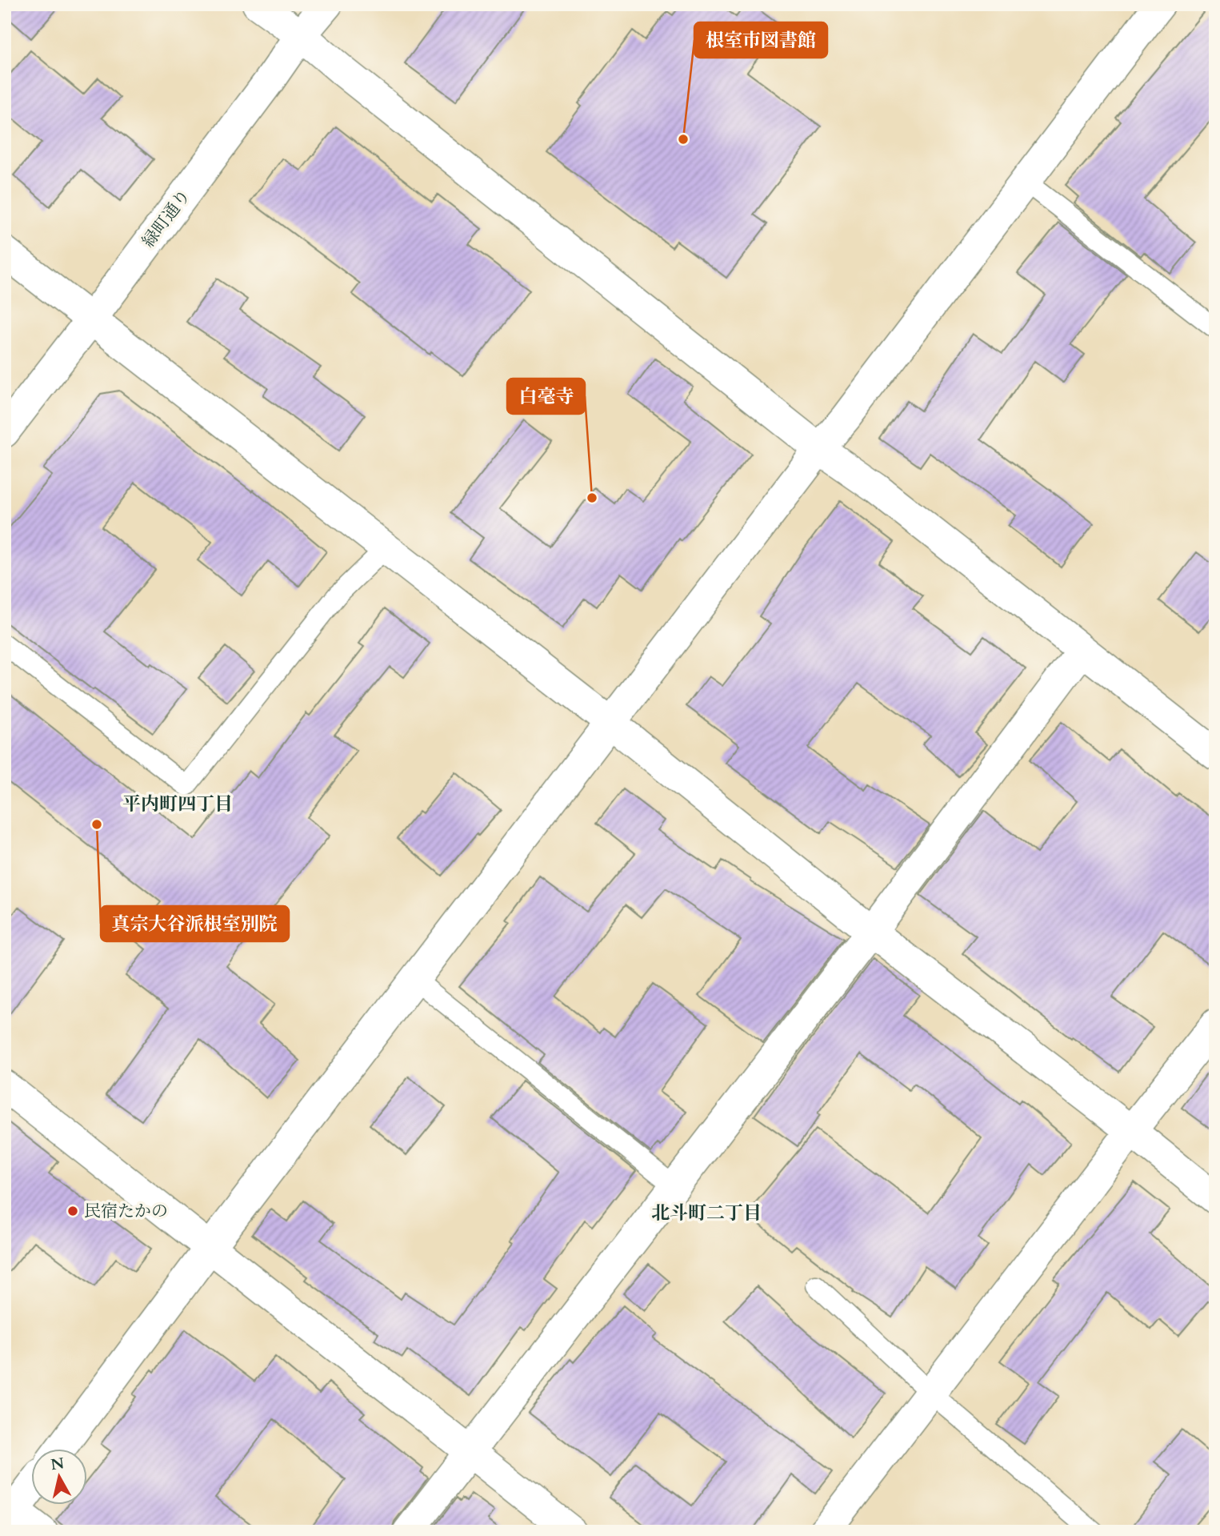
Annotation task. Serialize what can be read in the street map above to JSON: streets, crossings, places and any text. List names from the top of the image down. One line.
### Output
{"streets":{"street":["緑町通り"]},"districts":["平内町四丁目","北斗町二丁目"],"places":["根室市図書館","白毫寺","真宗大谷派根室別院","民宿たかの"],"north":"top"}
